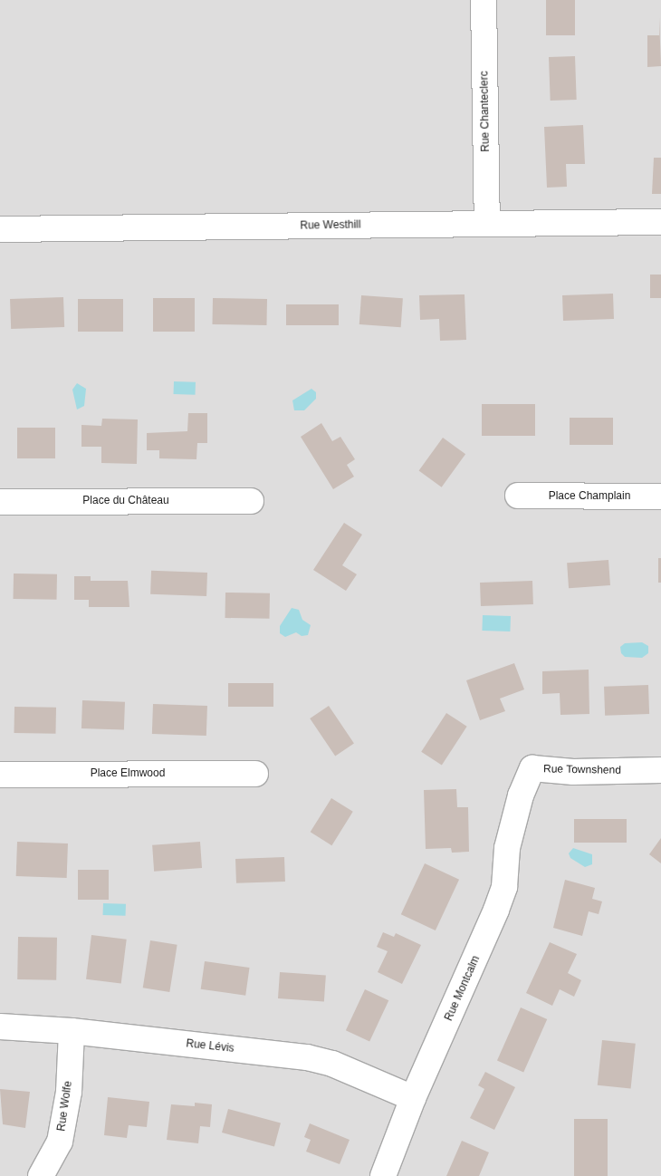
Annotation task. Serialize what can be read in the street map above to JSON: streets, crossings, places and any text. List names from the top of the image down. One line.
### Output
{"streets":{"street":["Rue Chanteclerc","Rue Westhill","Place Champlain","Place du Château","Rue Townshend","Place Elmwood","Rue Montcalm","Rue Lévis","Rue Wolfe"]},"crossings":[["Rue Chanteclerc","Rue Westhill"],["Rue Townshend","Rue Montcalm"],["Rue Montcalm","Rue Lévis"],["Rue Lévis","Rue Wolfe"]]}
